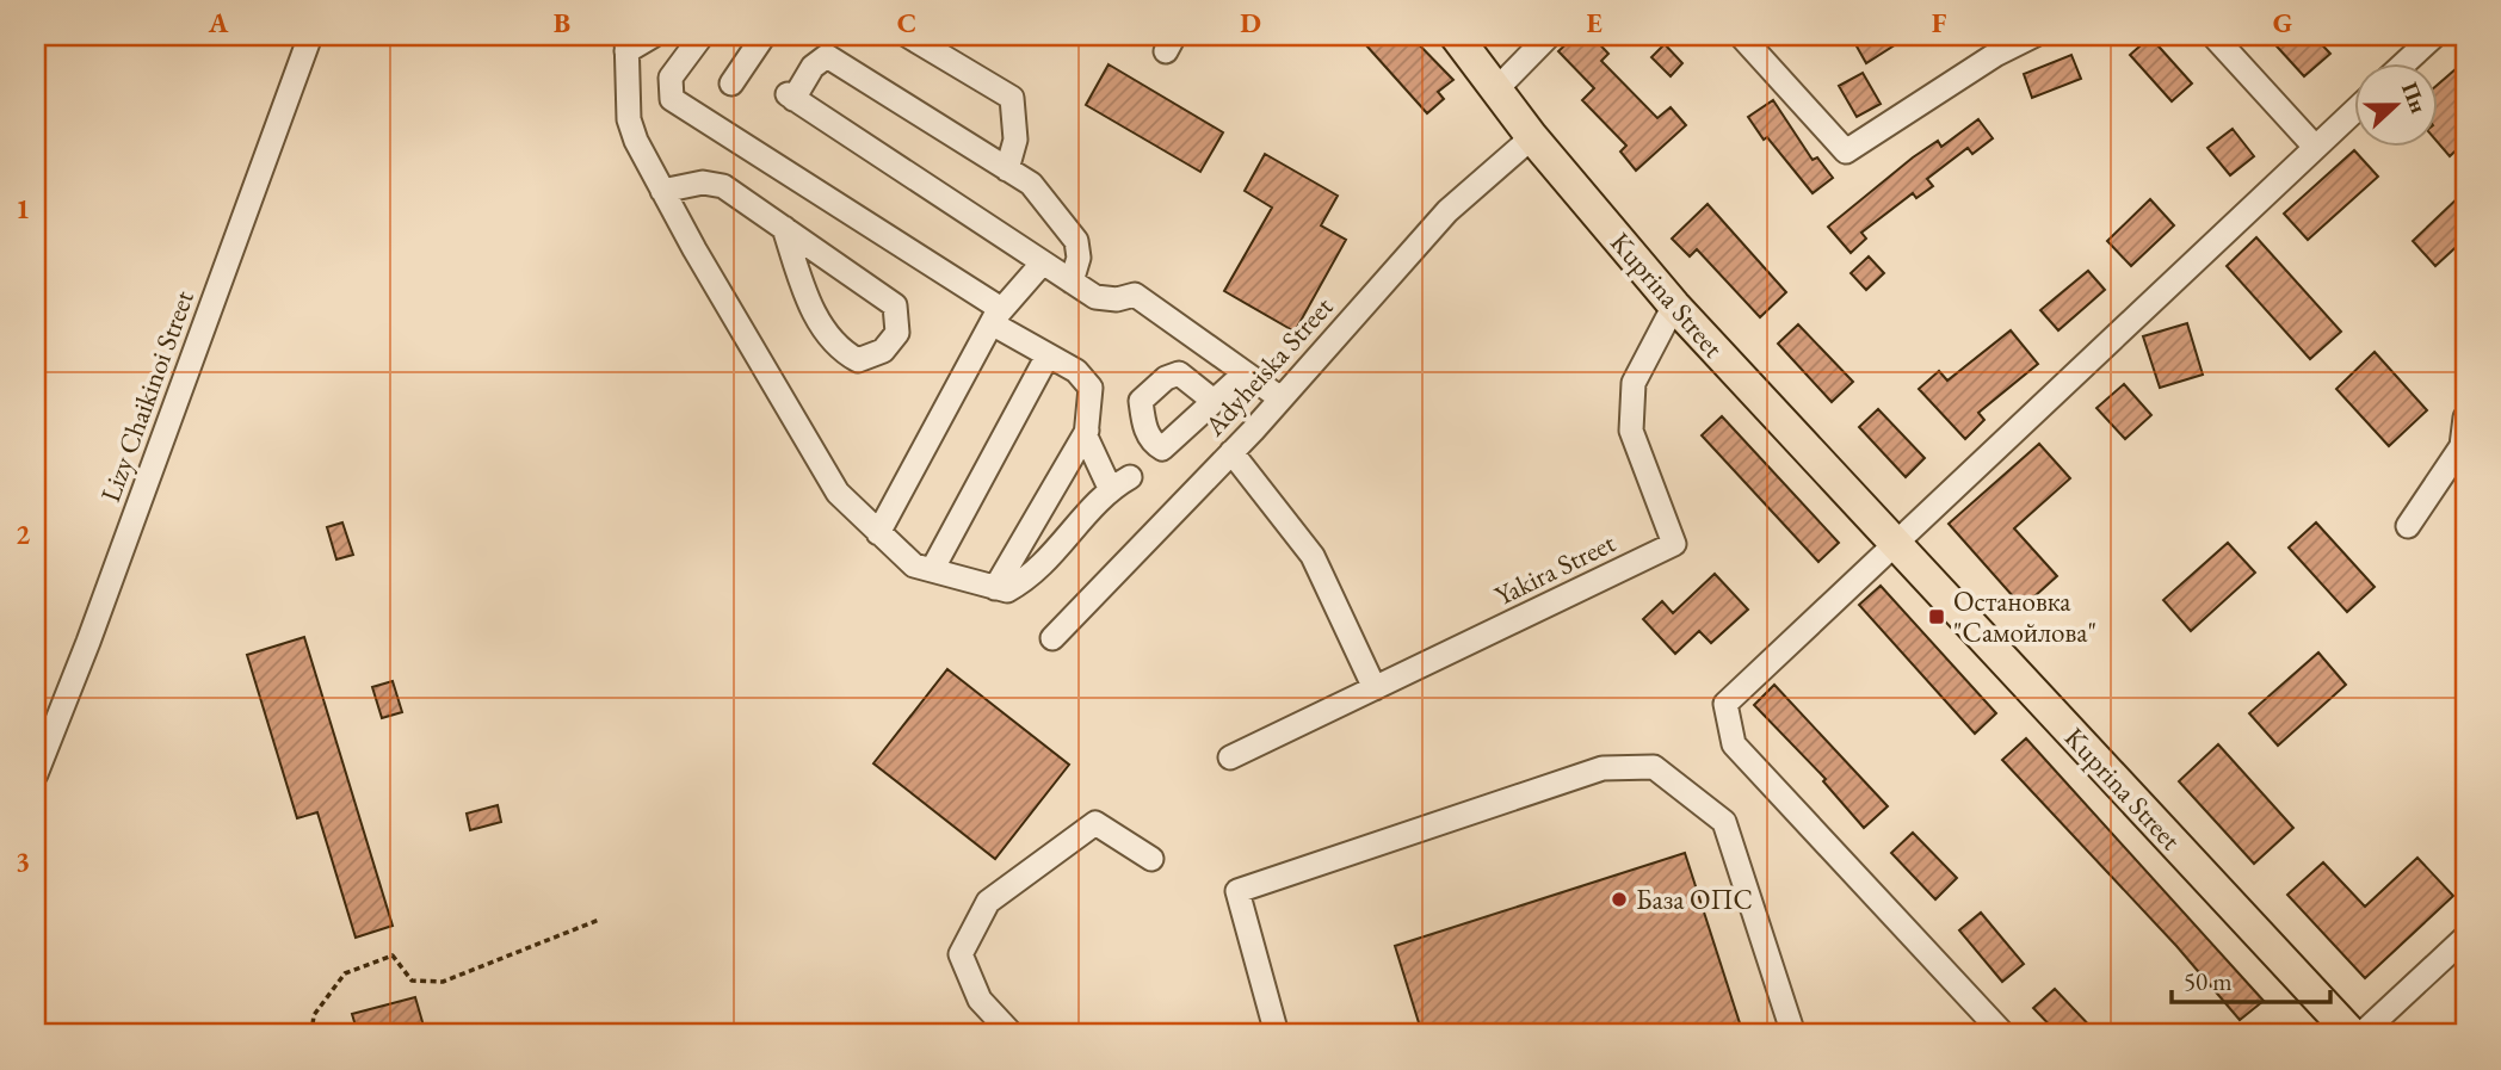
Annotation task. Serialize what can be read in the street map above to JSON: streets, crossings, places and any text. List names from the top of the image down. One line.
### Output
{"streets":{"main road":["Kuprina Street"],"street":["Adyheiska Street","Lizy Chaikinoi Street","Yakira Street"]},"crossings":[["Kuprina Street","Adyheiska Street"],["Kuprina Street","Yakira Street"]],"places":{"transit":["Остановка \"Самойлова\""],"other":["База ОПС"]},"scale_bar":"50 m","north":"right","grid":{"columns":["A","B","C","D","E","F","G"],"rows":["1","2","3"]}}
